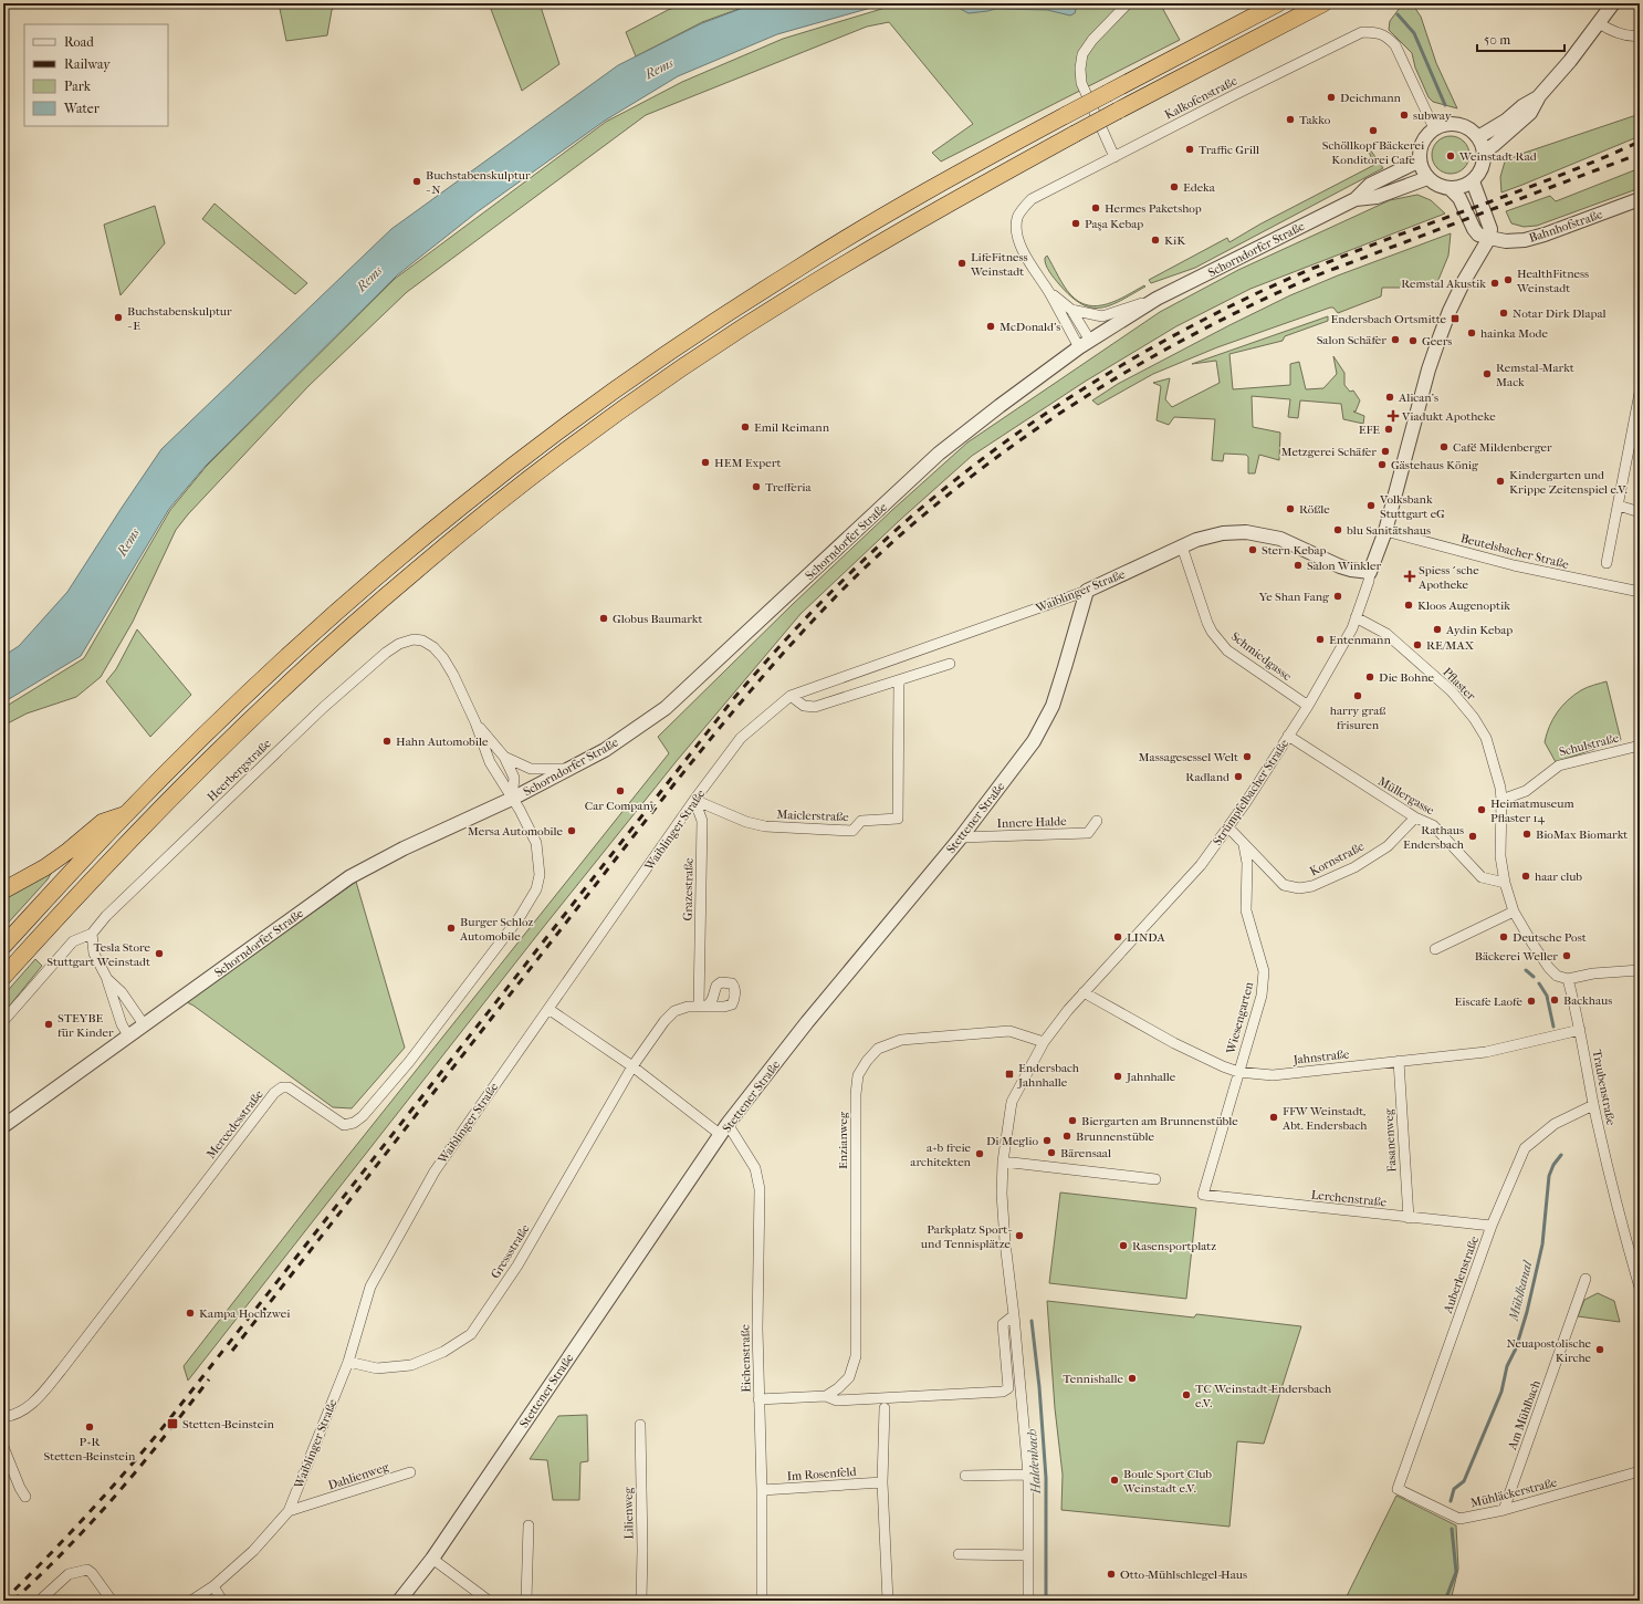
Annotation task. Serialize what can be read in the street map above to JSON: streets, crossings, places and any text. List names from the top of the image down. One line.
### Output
{"streets":{"street":["Kalkofenstraße","Bahnhofstraße","Schorndorfer Straße","Beutelsbacher Straße","Waiblinger Straße","Schmiedgasse","Pflaster","Schulstraße","Heerbergstraße","Strümpfelbacher Straße","Müllergasse","Maiclerstraße","Stettener Straße","Innere Halde","Kornstraße","Grazestraße","Wiesengarten","Jahnstraße","Traubenstraße","Mercedesstraße","Enzianweg","Fasanenweg","Lerchenstraße","Gressstraße","Auberlenstraße","Eichenstraße","Am Mühlbach","Im Rosenfeld","Dahlienweg","Mühläckerstraße","Lilienweg"]},"crossings":[["Kalkofenstraße","Bahnhofstraße"],["Kalkofenstraße","Schorndorfer Straße"],["Bahnhofstraße","Schorndorfer Straße"],["Bahnhofstraße","Strümpfelbacher Straße"],["Schorndorfer Straße","Heerbergstraße"],["Schorndorfer Straße","Mercedesstraße"],["Beutelsbacher Straße","Strümpfelbacher Straße"],["Waiblinger Straße","Schmiedgasse"],["Waiblinger Straße","Strümpfelbacher Straße"],["Waiblinger Straße","Maiclerstraße"],["Waiblinger Straße","Stettener Straße"],["Waiblinger Straße","Grazestraße"],["Waiblinger Straße","Gressstraße"],["Waiblinger Straße","Dahlienweg"],["Schmiedgasse","Strümpfelbacher Straße"],["Pflaster","Schulstraße"],["Pflaster","Strümpfelbacher Straße"],["Heerbergstraße","Mercedesstraße"],["Strümpfelbacher Straße","Müllergasse"],["Strümpfelbacher Straße","Kornstraße"],["Strümpfelbacher Straße","Jahnstraße"],["Strümpfelbacher Straße","Enzianweg"],["Müllergasse","Kornstraße"],["Maiclerstraße","Grazestraße"],["Stettener Straße","Innere Halde"],["Stettener Straße","Eichenstraße"],["Kornstraße","Wiesengarten"],["Wiesengarten","Jahnstraße"],["Wiesengarten","Lerchenstraße"],["Jahnstraße","Traubenstraße"],["Jahnstraße","Fasanenweg"],["Traubenstraße","Auberlenstraße"],["Fasanenweg","Lerchenstraße"],["Lerchenstraße","Auberlenstraße"],["Auberlenstraße","Mühläckerstraße"],["Eichenstraße","Im Rosenfeld"],["Am Mühlbach","Mühläckerstraße"]],"water":["Rems","Mühlkanal","Haldenbach"],"places":{"other":["Deichmann","subway","Takko","Schöllkopf Bäckerei Konditorei Cafe","Traffic Grill","Weinstadt Rad","Buchstabenskulptur - N","Edeka","Hermes Paketshop","Paşa Kebap","KiK","LifeFitness Weinstadt","HealthFitness Weinstadt","Remstal Akustik","Notar Dirk Dlapal","Buchstabenskulptur - E","McDonald's","hainka Mode","Salon Schäfer","Geers","Remstal-Markt Mack","Alican's","Emil Reimann","EFE","Café Mildenberger","Metzgerei Schäfer","HEM Expert","Gästehaus König","Kindergarten und Krippe Zeitenspiel e.V.","Trefferia","Volksbank Stuttgart eG","Rößle","blu Sanitätshaus","Stern Kebap","Salon Winkler","Ye Shan Fang","Kloos Augenoptik","Globus Baumarkt","Aydin Kebap","Entenmann","RE/MAX","Die Bohne","harry graß frisuren","Hahn Automobile","Massagesessel Welt","Radland","Car Company","Heimatmuseum Pflaster 14","Mersa Automobile","BioMax Biomarkt","Rathaus Endersbach","haar club","Burger Schloz Automobile","LINDA","Deutsche Post","Tesla Store Stuttgart Weinstadt","Bäckerei Weller","Backhaus","Eiscafe Laofe","STEYBE für Kinder","Jahnhalle","FFW Weinstadt, Abt. Endersbach","Biergarten am Brunnenstüble","Brunnenstüble","Di Meglio","Bärensaal","a+b freie architekten","Parkplatz Sport- und Tennisplätze","Rasensportplatz","Kampa Hochzwei","Neuapostolische Kirche","Tennishalle","TC Weinstadt-Endersbach e.V.","P+R Stetten-Beinstein","Boule Sport Club Weinstadt e.V.","Otto-Mühlschlegel-Haus"],"transit":["Endersbach Ortsmitte","Endersbach Jahnhalle","Stetten-Beinstein"],"health":["Viadukt Apotheke","Spiess´sche Apotheke"]},"legend":["Road","Railway","Park","Water"],"scale_bar":"50 m"}
